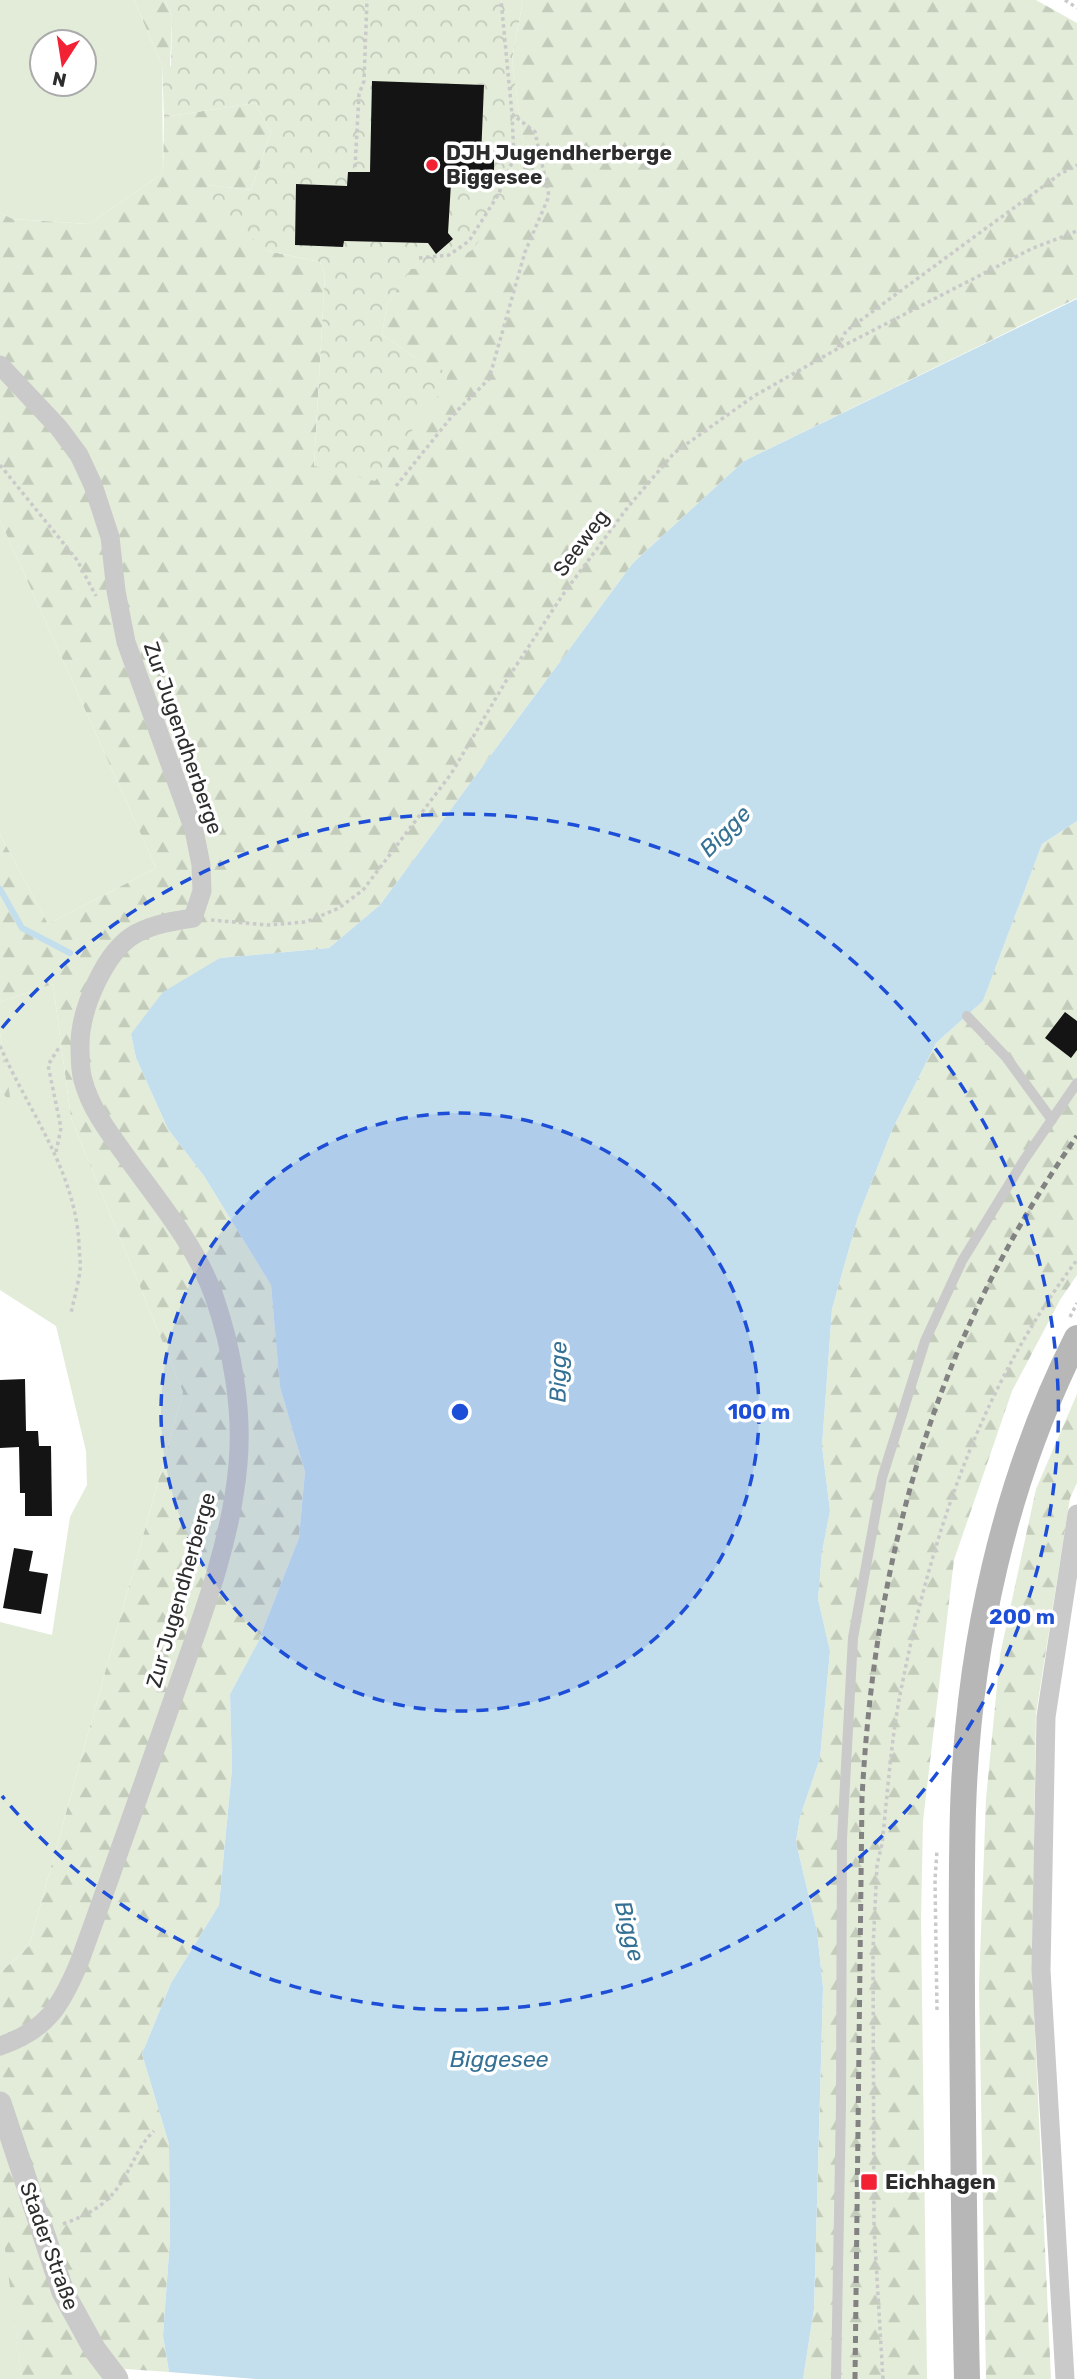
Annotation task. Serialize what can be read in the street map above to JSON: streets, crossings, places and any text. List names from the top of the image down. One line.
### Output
{"streets":{"street":["Zur Jugendherberge","Stader Straße"],"path":["Seeweg"]},"crossings":[["Seeweg","Zur Jugendherberge"]],"water":["Bigge","Biggesee"],"places":{"other":["DJH Jugendherberge Biggesee"],"transit":["Eichhagen"]},"north":"bottom","rings":["100 m","200 m"]}
